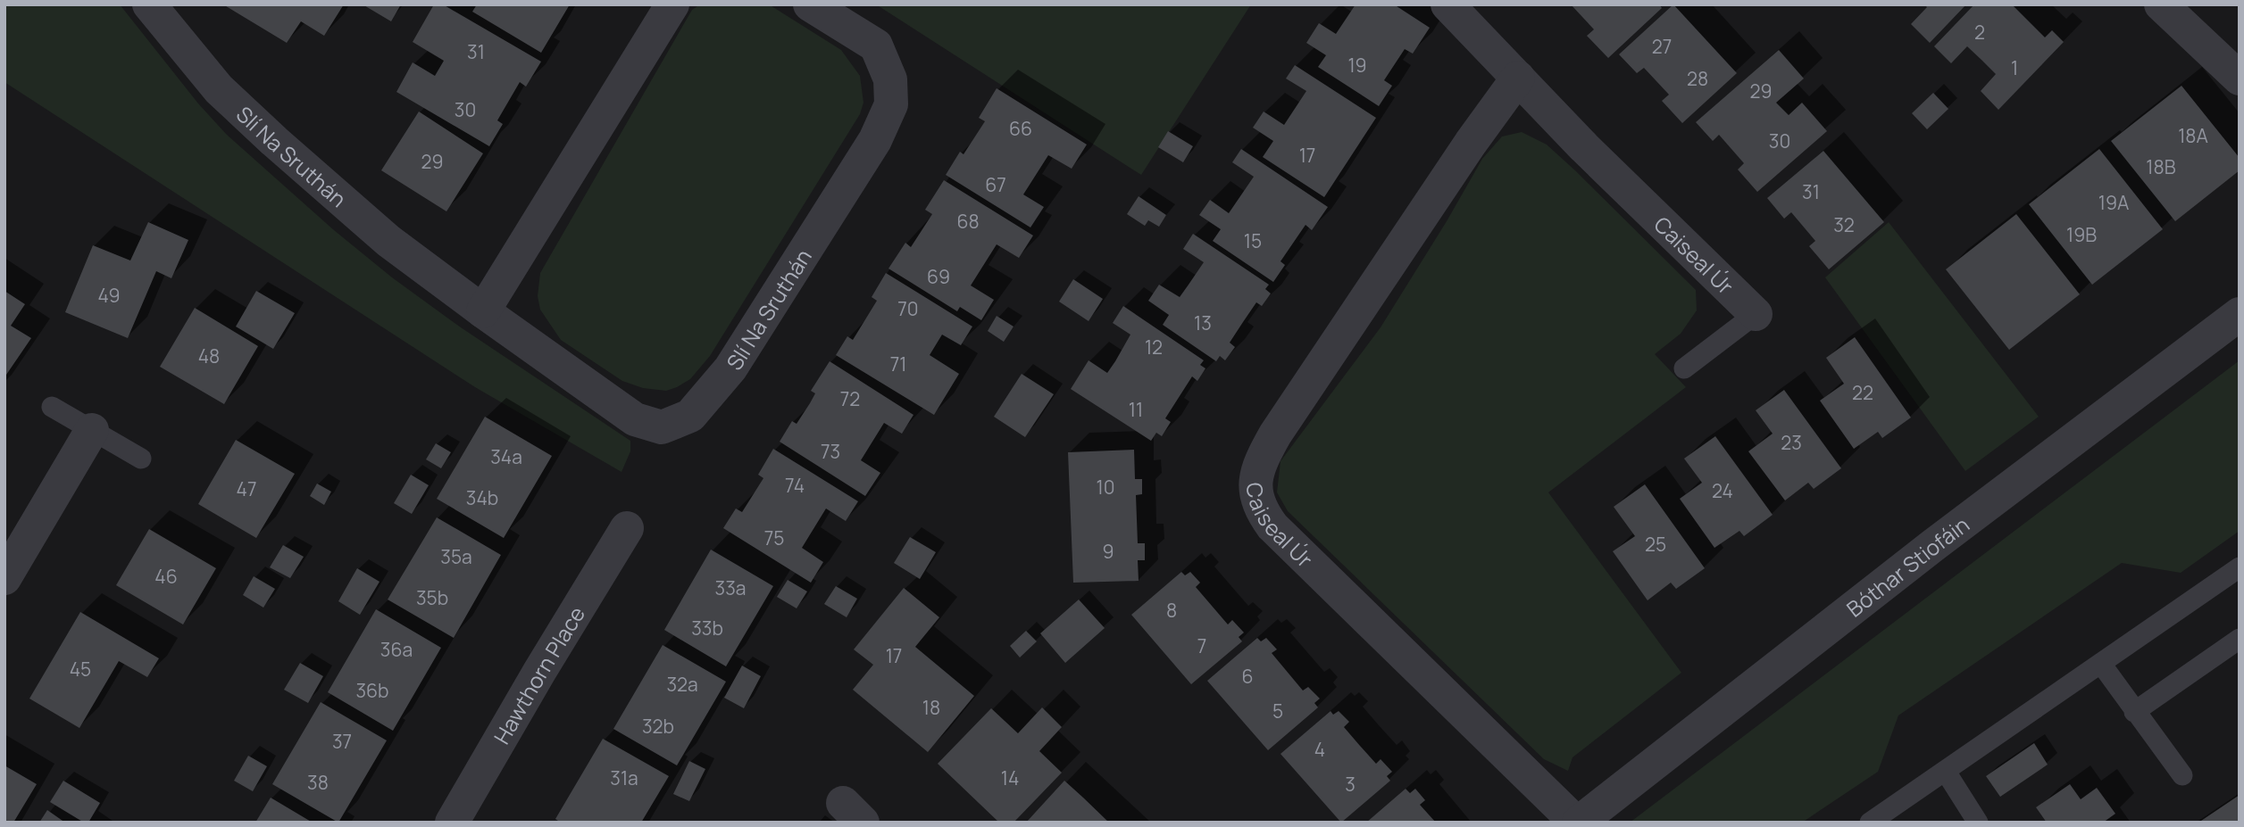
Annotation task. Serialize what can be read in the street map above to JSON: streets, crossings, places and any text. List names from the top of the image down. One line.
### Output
{"streets":{"street":["Slí Na Sruthán","Caiseal Úr","Bóthar Stiofáin","Hawthorn Place"]},"crossings":[["Caiseal Úr","Bóthar Stiofáin"]],"house_numbers":["2","27","31","19","1","28","29","30","66","18A","30","17","29","18B","67","31","19A","68","32","19B","15","69","49","70","13","12","48","71","22","72","11","23","73","34a","74","10","47","24","34b","75","25","9","35a","46","33a","35b","8","33b","7","36a","17","45","6","32a","36b","18","5","32b","37","4","31a","14","38","3"]}
